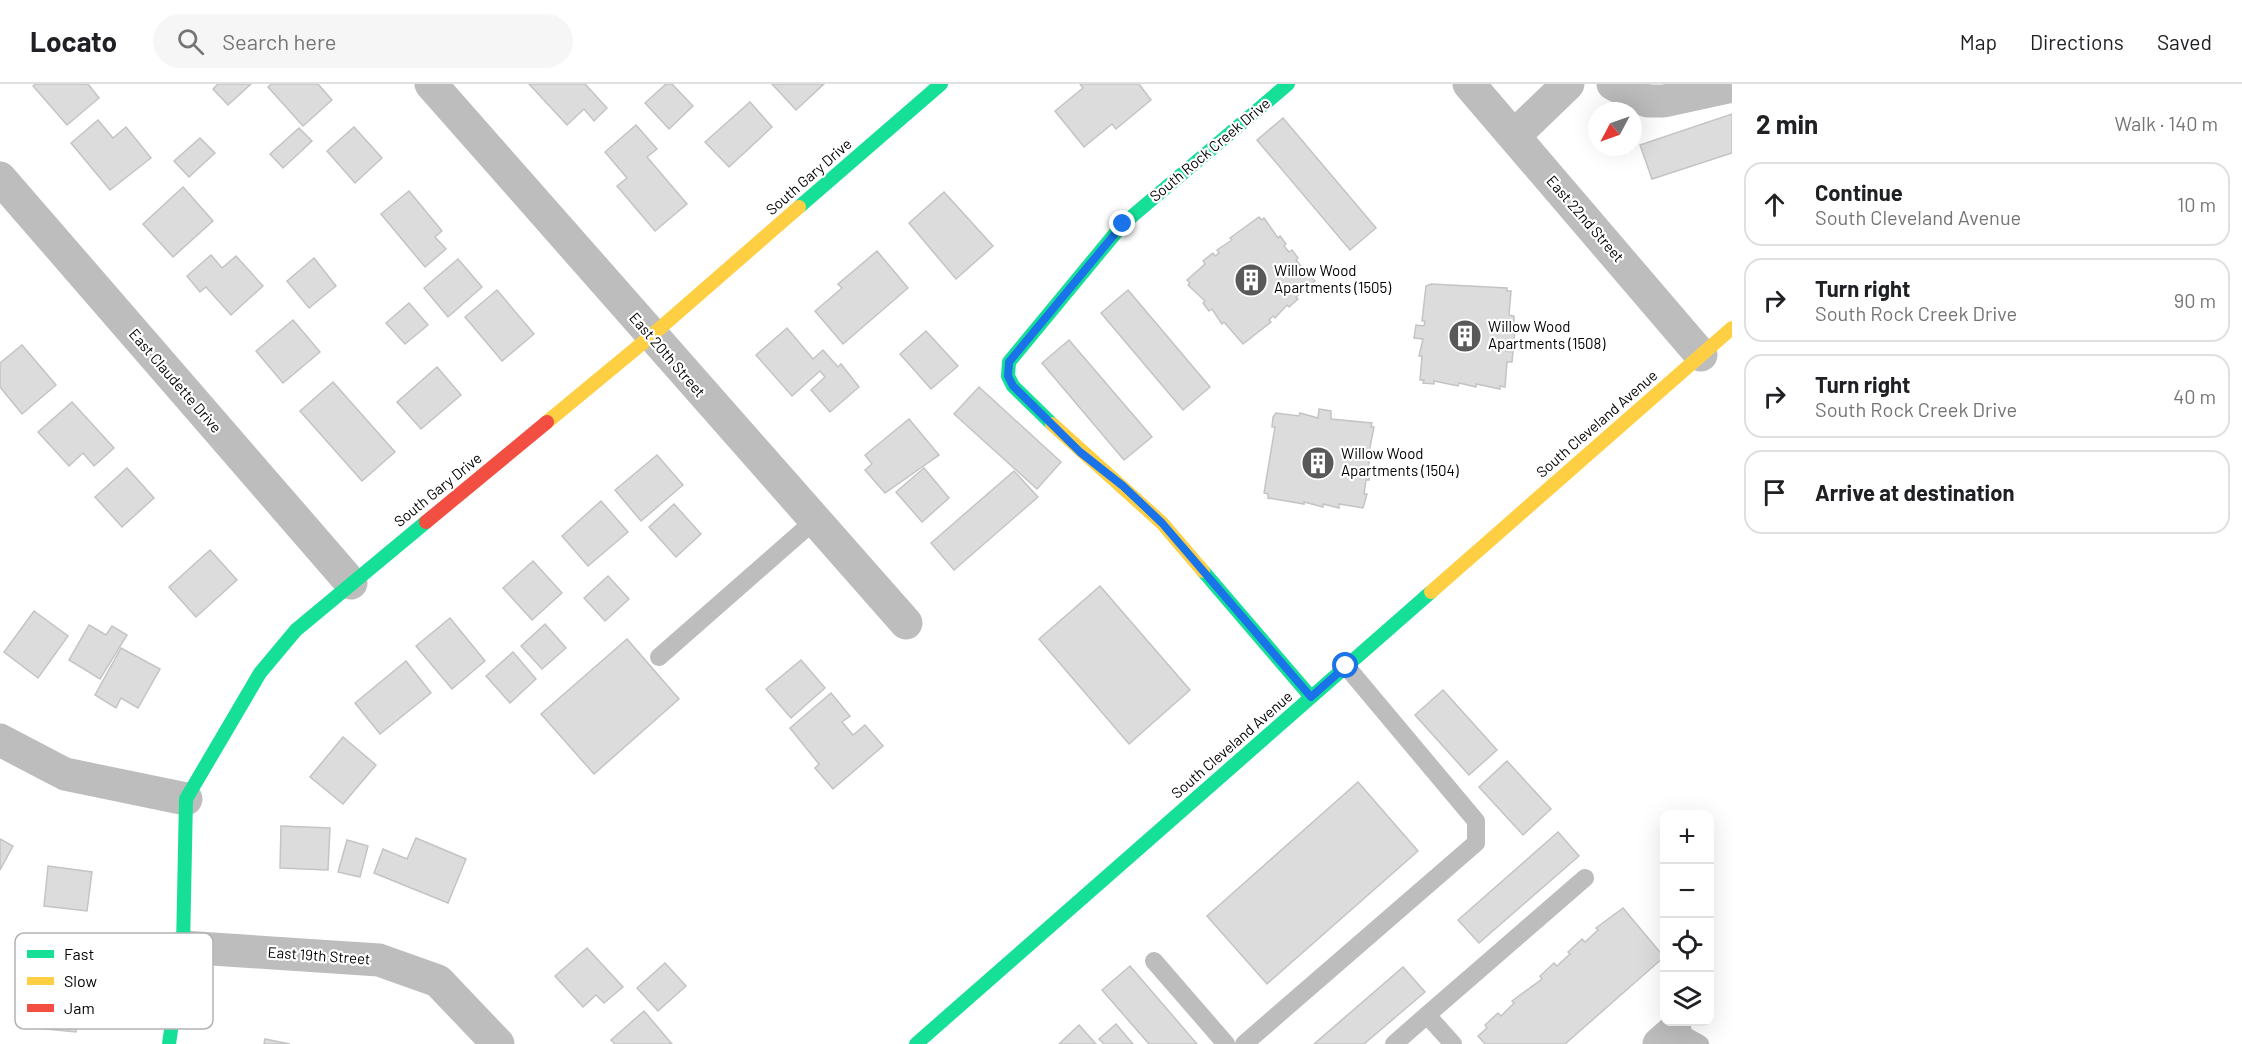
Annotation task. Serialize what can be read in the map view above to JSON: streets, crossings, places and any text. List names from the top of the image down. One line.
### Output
{"streets":{"street":["South Rock Creek Drive","South Gary Drive","East 22nd Street","East 20th Street","East Claudette Drive","South Cleveland Avenue","East 19th Street"]},"crossings":[["South Rock Creek Drive","South Cleveland Avenue"],["South Gary Drive","East 20th Street"],["South Gary Drive","East Claudette Drive"],["East 22nd Street","South Cleveland Avenue"]],"places":{"building":["Willow Wood Apartments (1505)","Willow Wood Apartments (1508)","Willow Wood Apartments (1504)"]},"legend":["Fast","Slow","Jam"],"north":"bottom left","page":{"header":"Locato","search":"Search here","nav":["Map","Directions","Saved"],"heading":["2 min","Walk · 140 m"],"list":[["Continue","South Cleveland Avenue","10 m"],["Turn right","South Rock Creek Drive","90 m"],["Turn right","South Rock Creek Drive","40 m"],"Arrive at destination"],"map_buttons":["+","−"]}}
